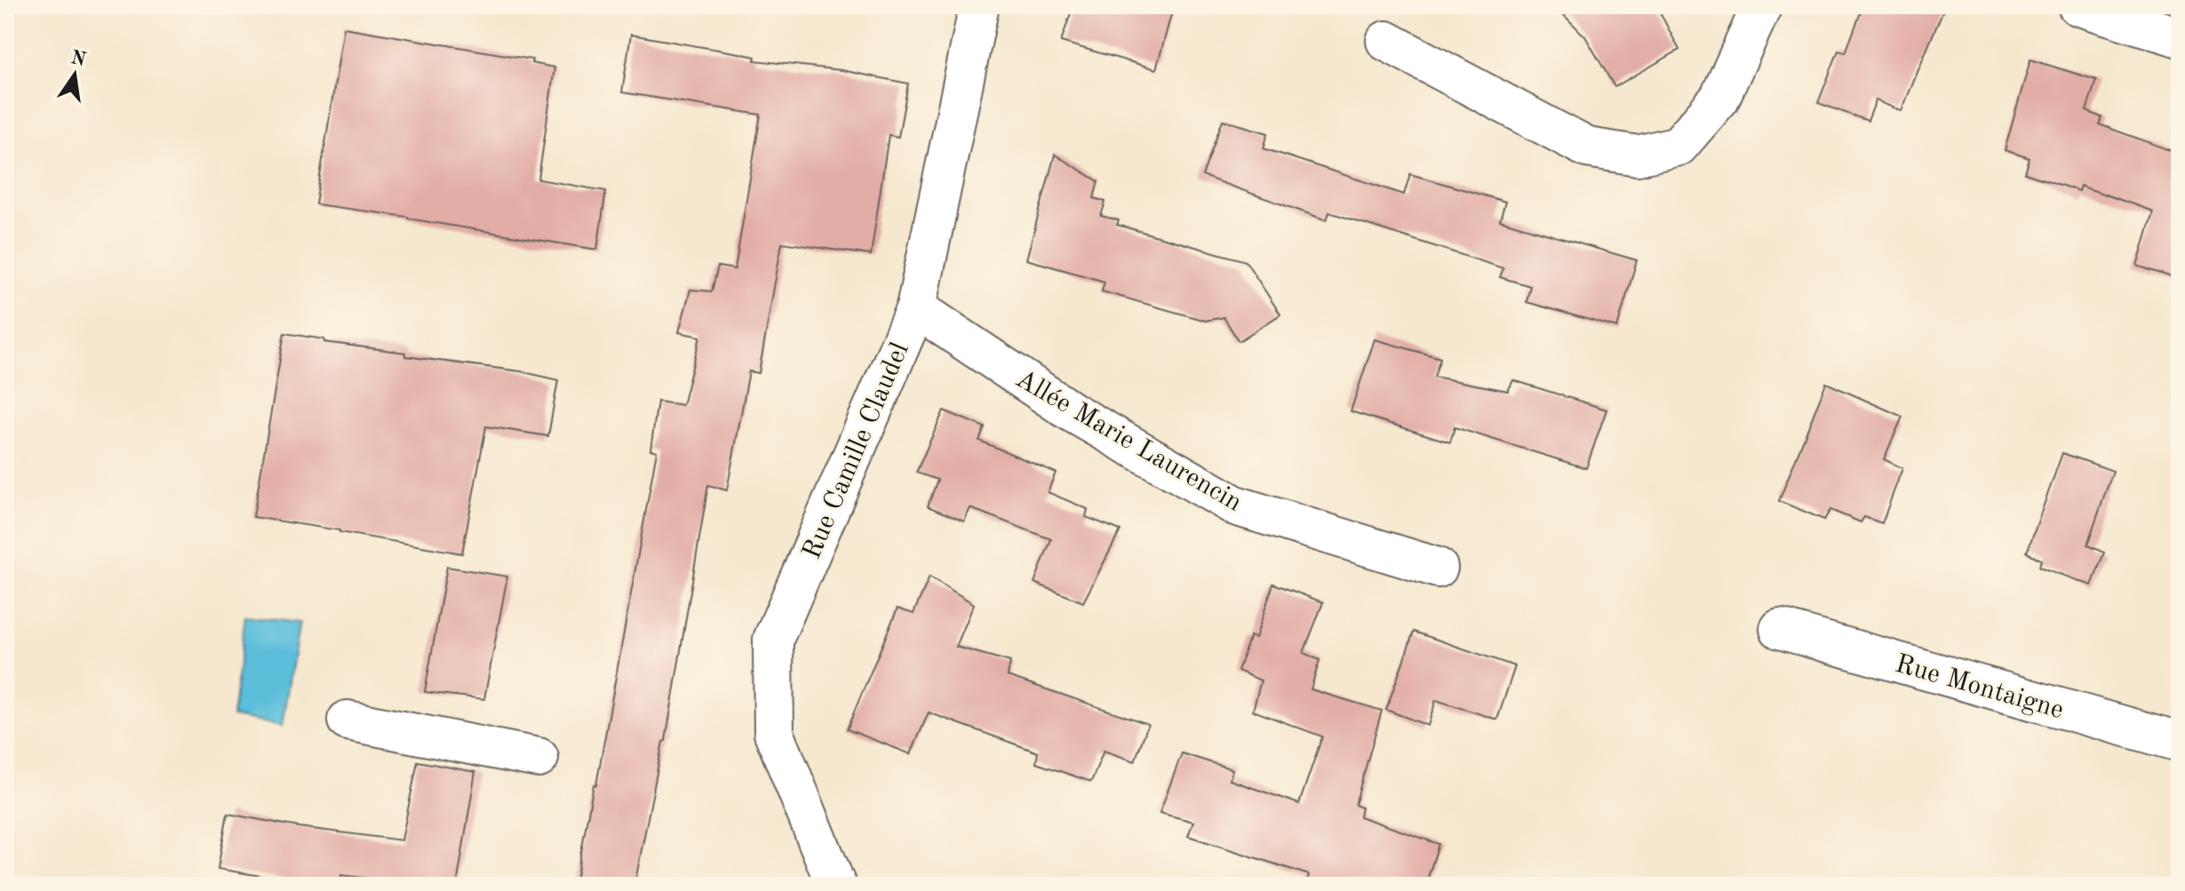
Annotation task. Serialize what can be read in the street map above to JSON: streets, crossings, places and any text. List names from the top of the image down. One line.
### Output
{"streets":{"street":["Allée Marie Laurencin","Rue Camille Claudel","Rue Montaigne"]},"crossings":[["Allée Marie Laurencin","Rue Camille Claudel"]],"north":"top"}
